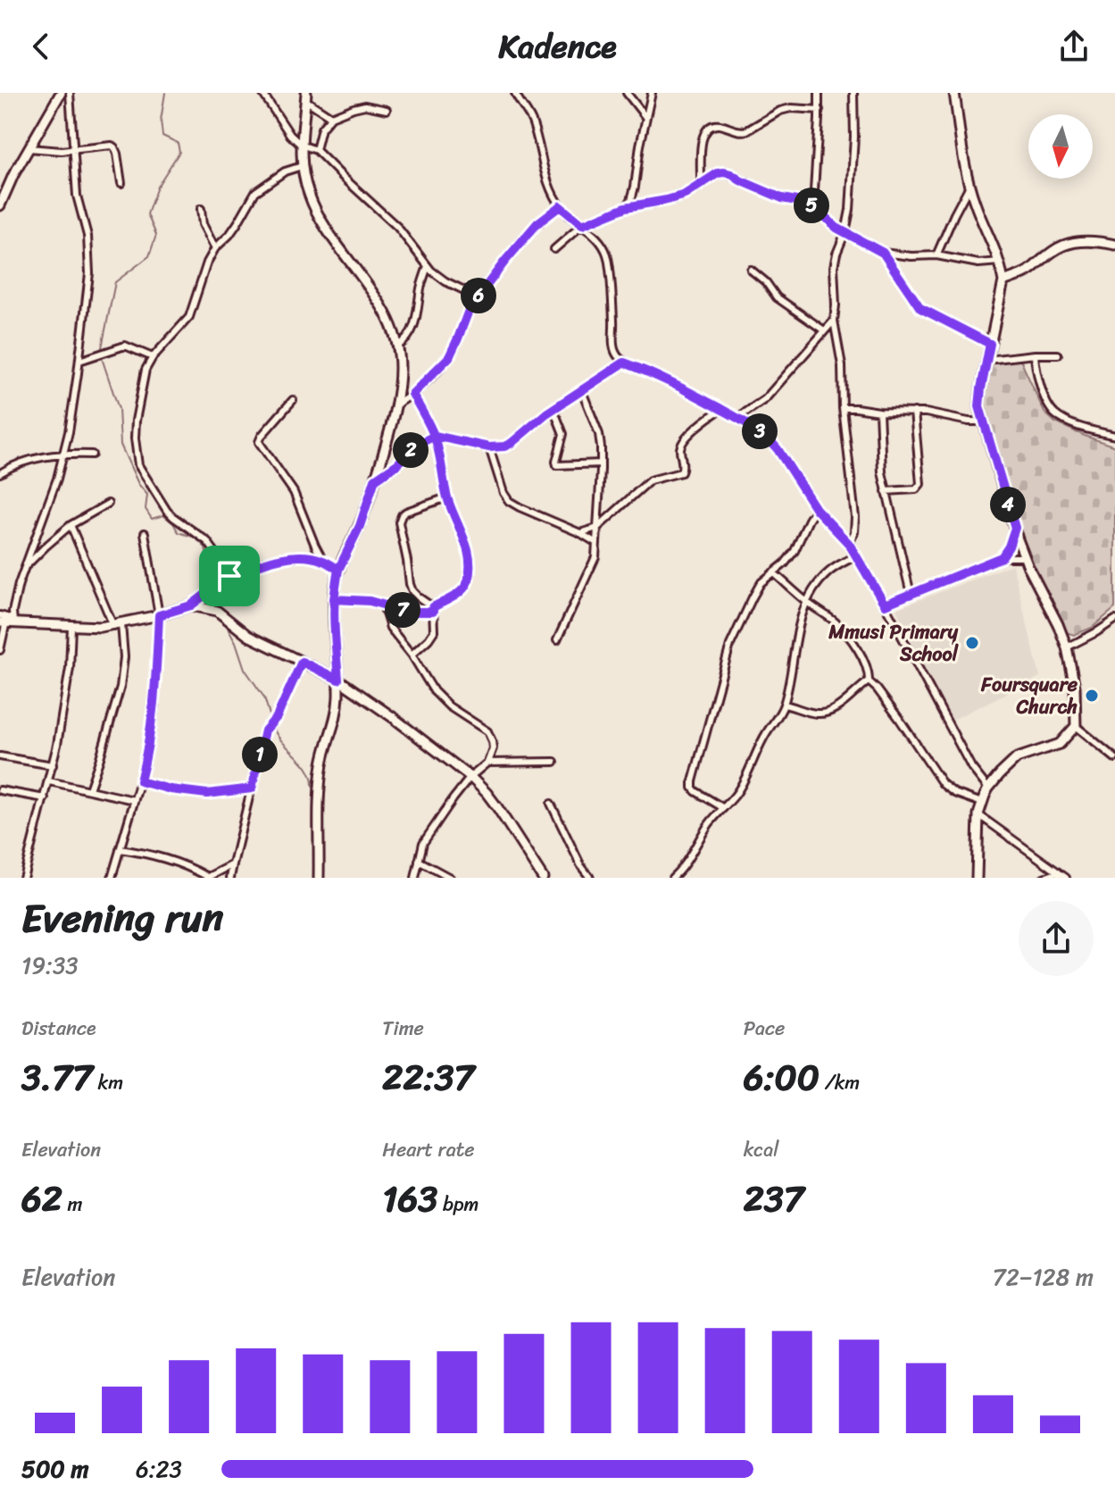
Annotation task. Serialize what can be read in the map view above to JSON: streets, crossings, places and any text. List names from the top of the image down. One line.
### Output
{"places":["Mmusi Primary School","Foursquare Church"],"north":"bottom","page":{"header":"Kadence","pins":["5","6","3","2","4","7","1"],"heading":["Evening run","19:33"],"stats":[["Distance","3.77 km"],["Time","22:37"],["Pace","6:00 /km"],["Elevation","62 m"],["Heart rate","163 bpm"],["kcal","237"]],"chart":["Elevation","72–128 m"],"list":[{"name":"500 m","note":"6:23"}]}}
